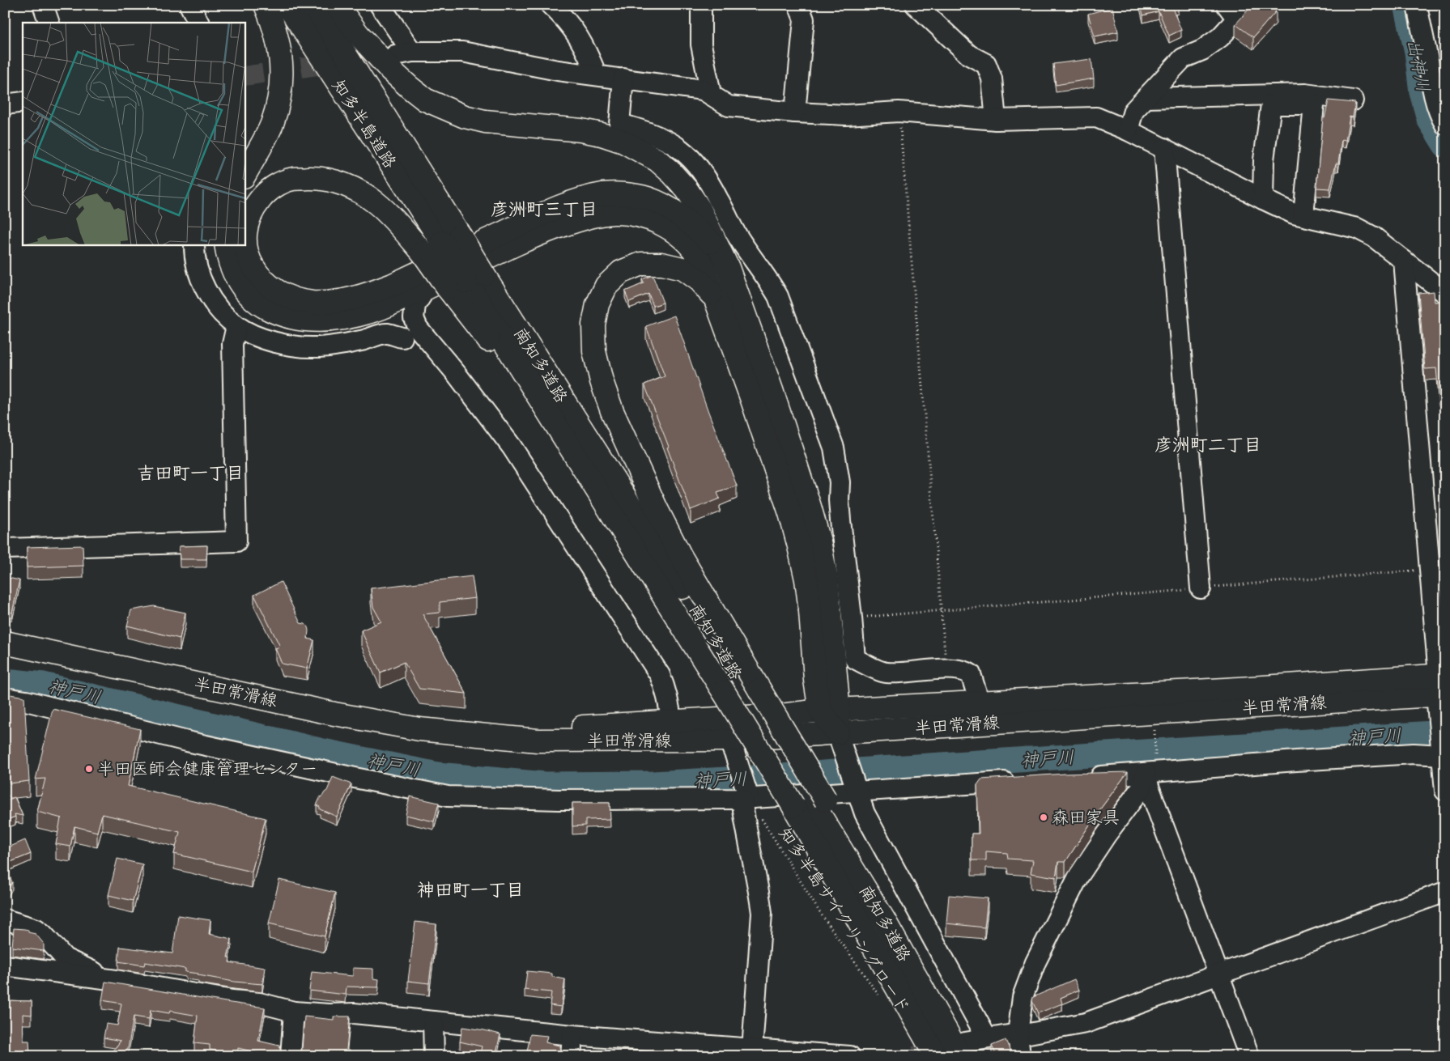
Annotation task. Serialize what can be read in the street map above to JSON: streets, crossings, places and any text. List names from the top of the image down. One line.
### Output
{"streets":{"main road":["知多半島道路","南知多道路","半田常滑線"],"path":["知多半島サイクリングロード"]},"crossings":[["知多半島道路","南知多道路"]],"districts":["彦洲町三丁目","彦洲町二丁目","吉田町一丁目","神田町一丁目"],"water":["出神川","神戸川"],"places":["半田医師会健康管理センター","森田家具"]}
